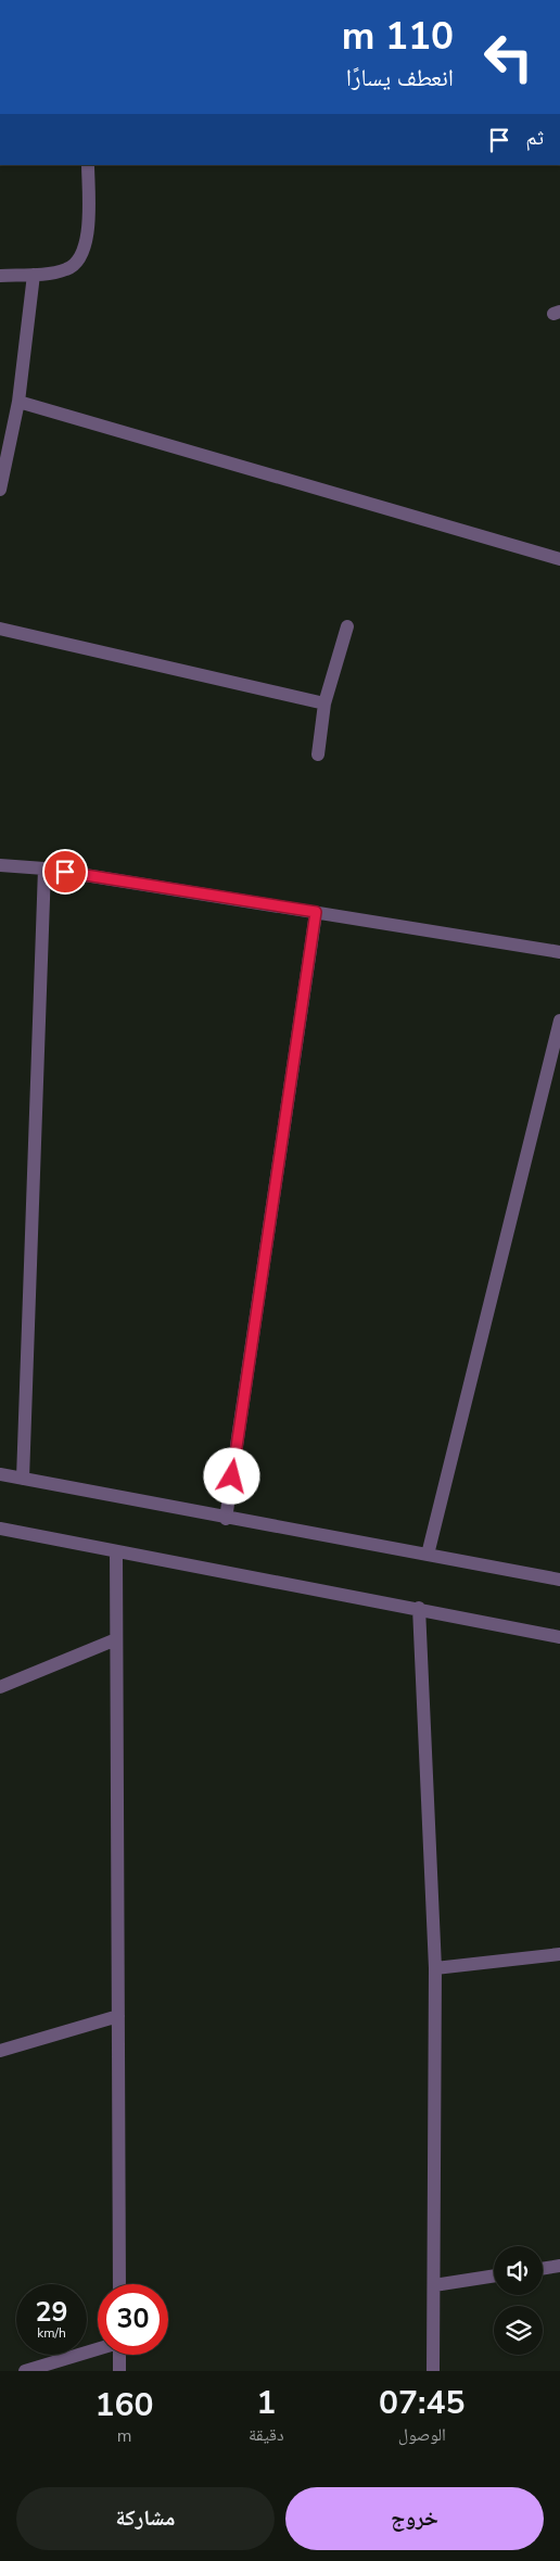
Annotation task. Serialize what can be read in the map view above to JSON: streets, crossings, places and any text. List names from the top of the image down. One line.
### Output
{"page":{"turn":["110 m","انعطف يسارًا"],"then":"ثم","speed":"29 km/h","limit":"30","eta":["07:45","الوصول","1","دقيقة","160","m"],"buttons":["خروج","مشاركة"]}}
